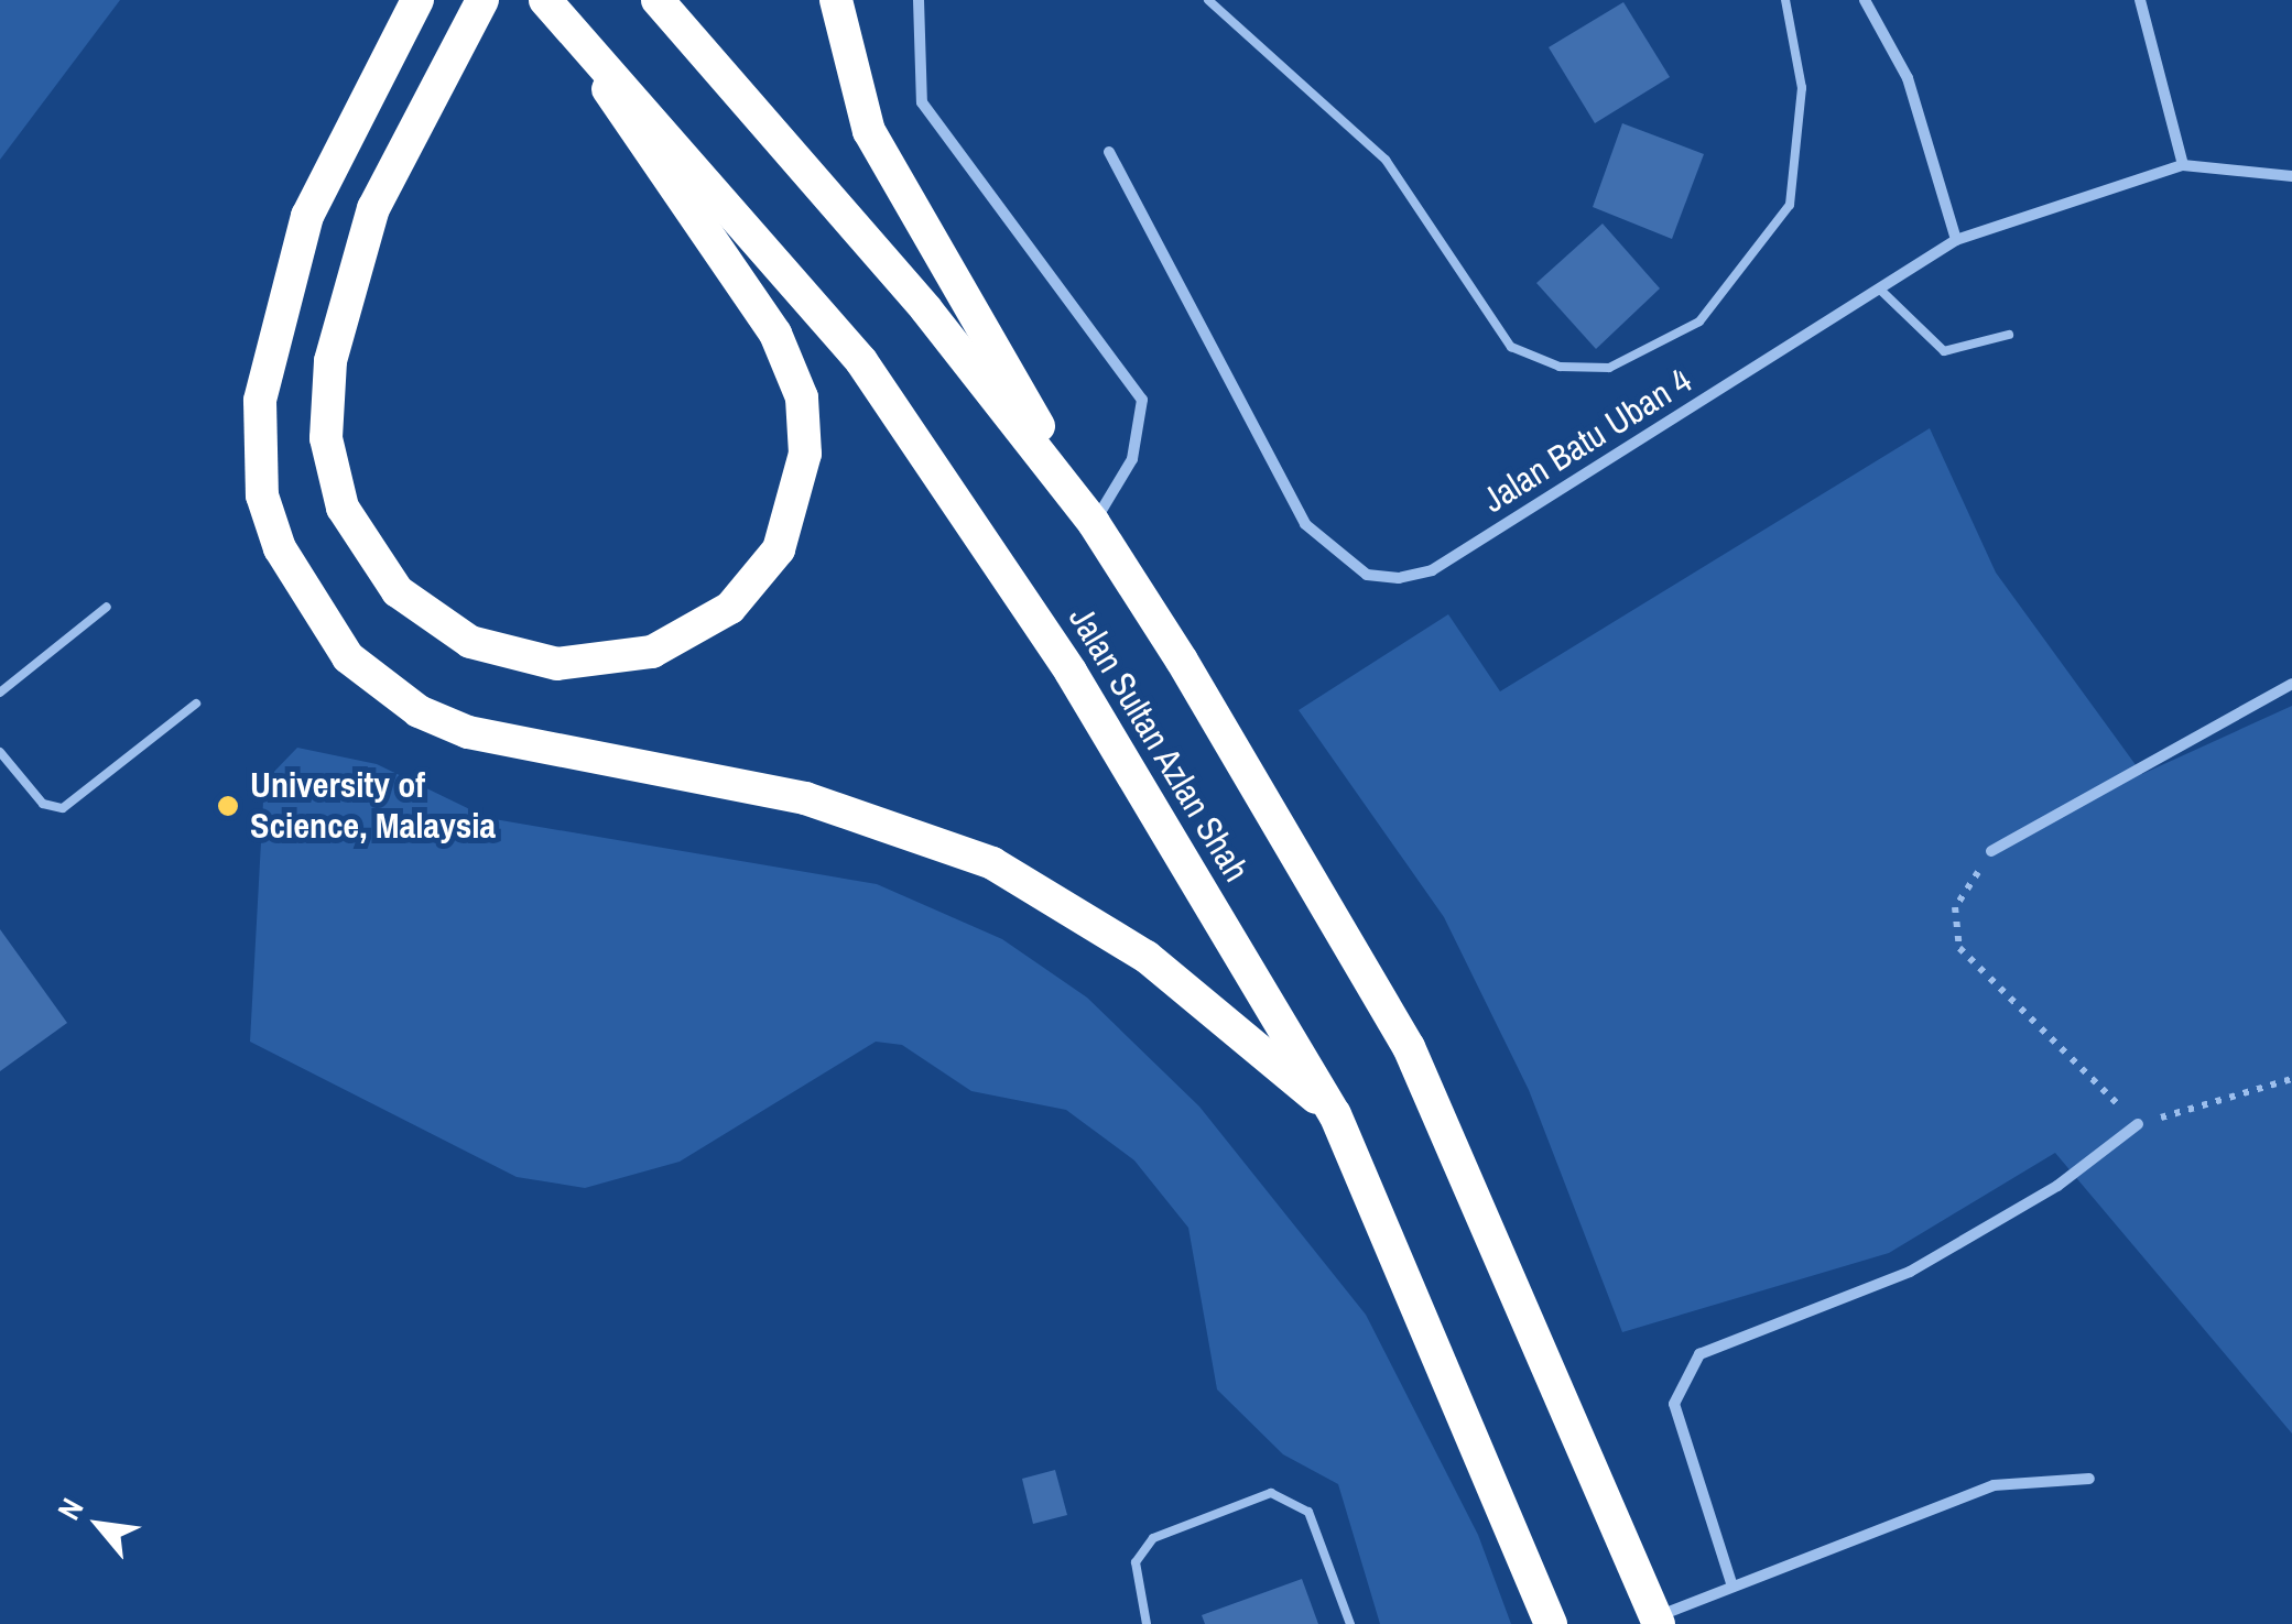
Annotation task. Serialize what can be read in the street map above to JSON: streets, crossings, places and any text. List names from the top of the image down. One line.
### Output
{"streets":{"highway":["Jalan Sultan Azlan Shah"],"street":["Jalan Batu Uban 4"]},"places":["University of Science, Malaysia"],"north":"top left"}
